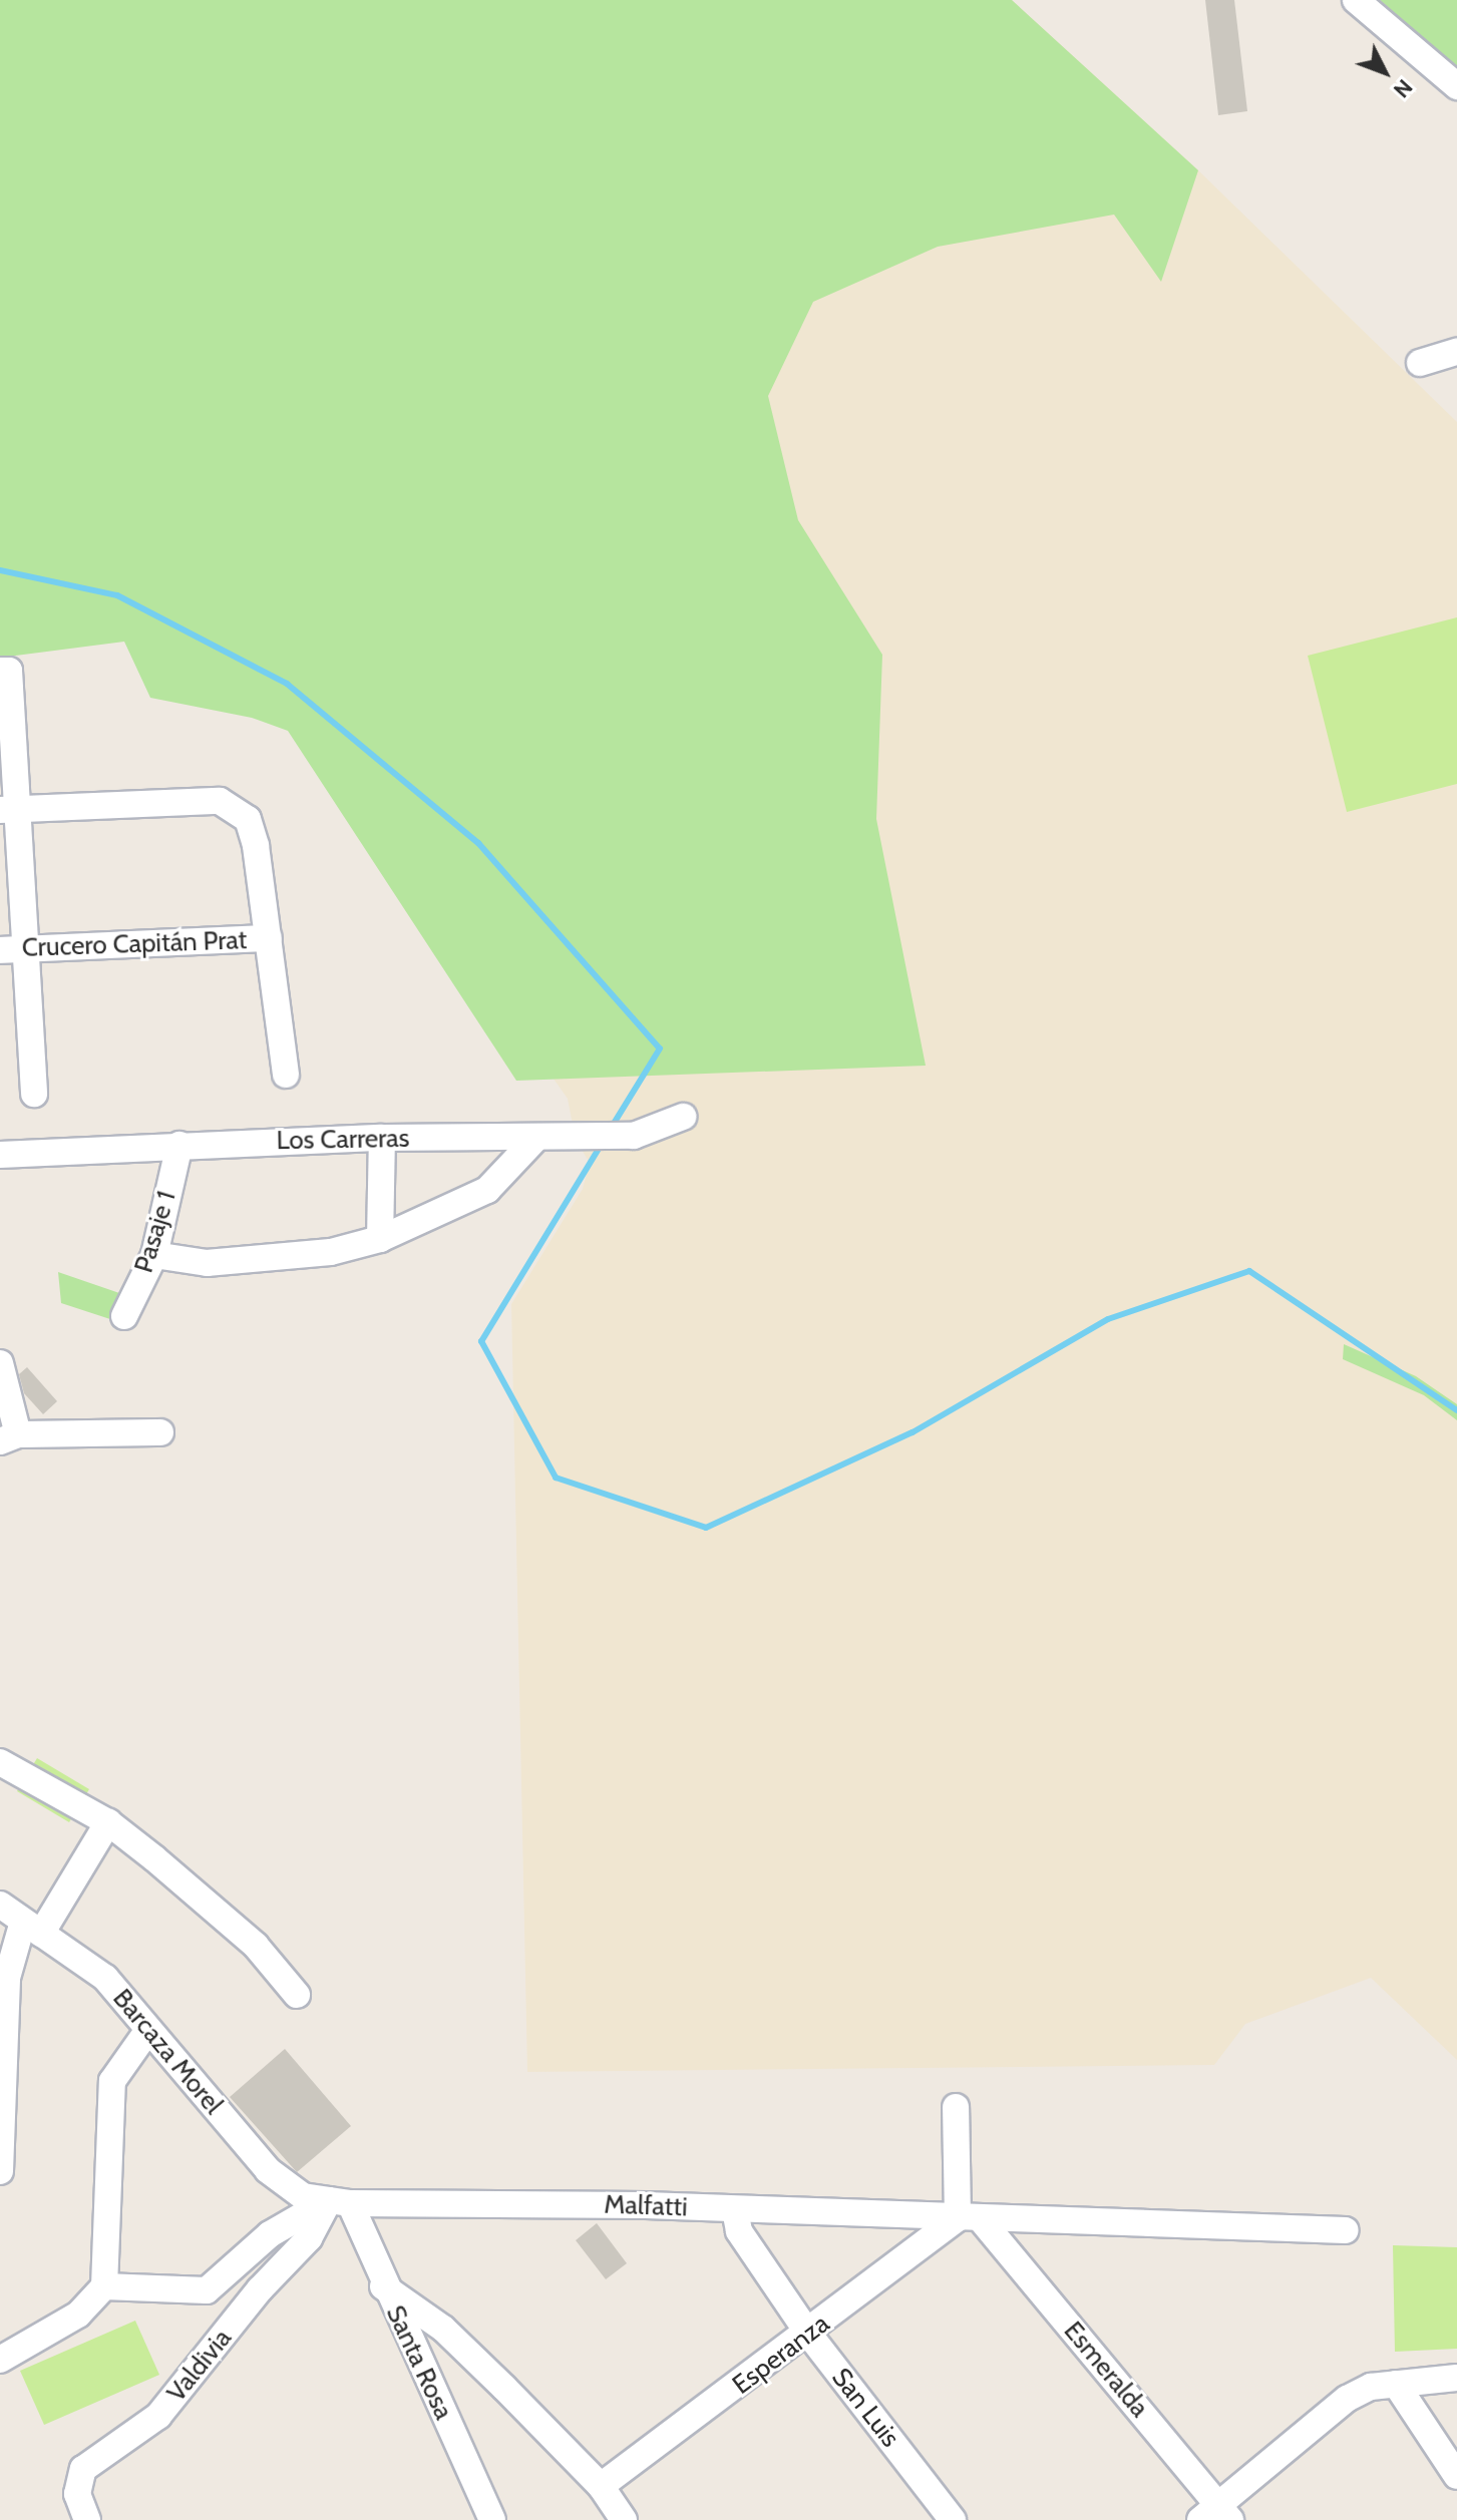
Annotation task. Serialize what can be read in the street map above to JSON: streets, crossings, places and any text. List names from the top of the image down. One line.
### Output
{"streets":{"street":["Crucero Capitán Prat","Los Carreras","Pasaje 1","Barcaza Morel","Malfatti","Esperanza","Santa Rosa","Valdivia","Esmeralda","San Luis"]},"crossings":[["Los Carreras","Pasaje 1"],["Barcaza Morel","Malfatti"],["Barcaza Morel","Santa Rosa"],["Barcaza Morel","Valdivia"],["Malfatti","Esperanza"],["Malfatti","Santa Rosa"],["Malfatti","Valdivia"],["Malfatti","Esmeralda"],["Malfatti","San Luis"],["Esperanza","Esmeralda"],["Esperanza","San Luis"],["Santa Rosa","Valdivia"]],"north":"bottom right"}
